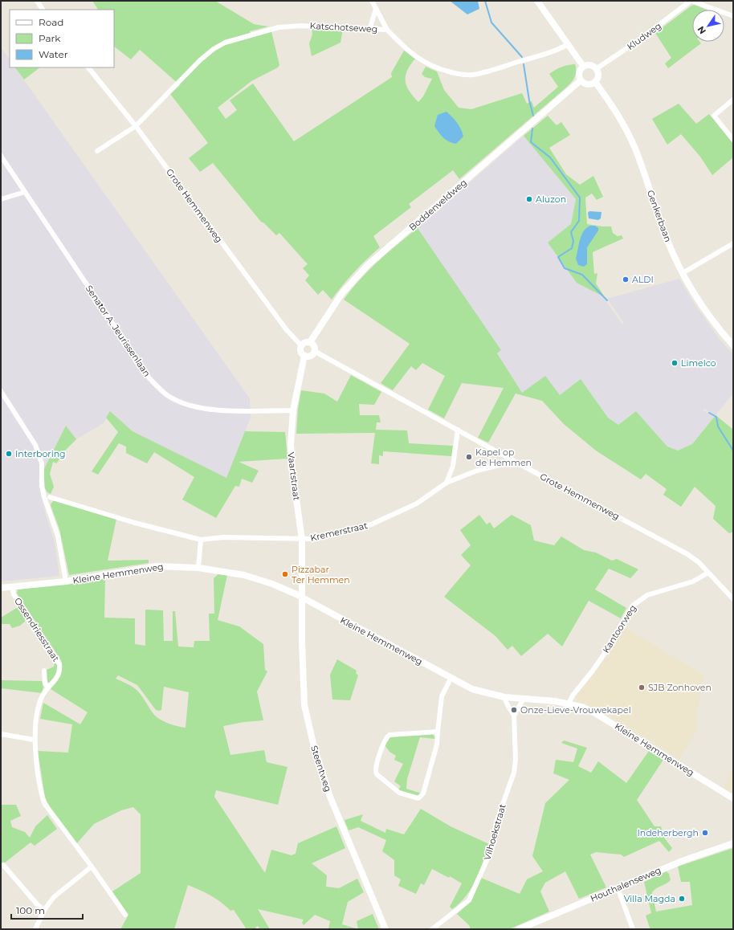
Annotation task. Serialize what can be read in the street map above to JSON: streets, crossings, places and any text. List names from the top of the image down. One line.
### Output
{"streets":{"street":["Katschotseweg","Kludweg","Boddenveldweg","Grote Hemmenweg","Genkerbaan","Senator A. Jeurissenlaan","Vaartstraat","Kremerstraat","Kleine Hemmenweg","Kantoorweg","Ossendriesstraat","Steentweg","Vilhoekstraat","Houthalenseweg"]},"crossings":[["Katschotseweg","Grote Hemmenweg"],["Kludweg","Boddenveldweg"],["Kludweg","Genkerbaan"],["Boddenveldweg","Grote Hemmenweg"],["Boddenveldweg","Genkerbaan"],["Boddenveldweg","Vaartstraat"],["Grote Hemmenweg","Vaartstraat"],["Grote Hemmenweg","Kremerstraat"],["Grote Hemmenweg","Kantoorweg"],["Senator A. Jeurissenlaan","Vaartstraat"],["Vaartstraat","Kremerstraat"],["Vaartstraat","Kleine Hemmenweg"],["Vaartstraat","Steentweg"],["Kleine Hemmenweg","Kantoorweg"],["Kleine Hemmenweg","Ossendriesstraat"],["Kleine Hemmenweg","Steentweg"],["Kleine Hemmenweg","Vilhoekstraat"]],"places":["Aluzon","ALDI","Limelco","Interboring","Kapel op de Hemmen","Pizzabar Ter Hemmen","SJB Zonhoven","Onze-Lieve-Vrouwekapel","Indeherbergh","Villa Magda"],"legend":["Road","Park","Water"],"scale_bar":"100 m","north":"bottom left"}
